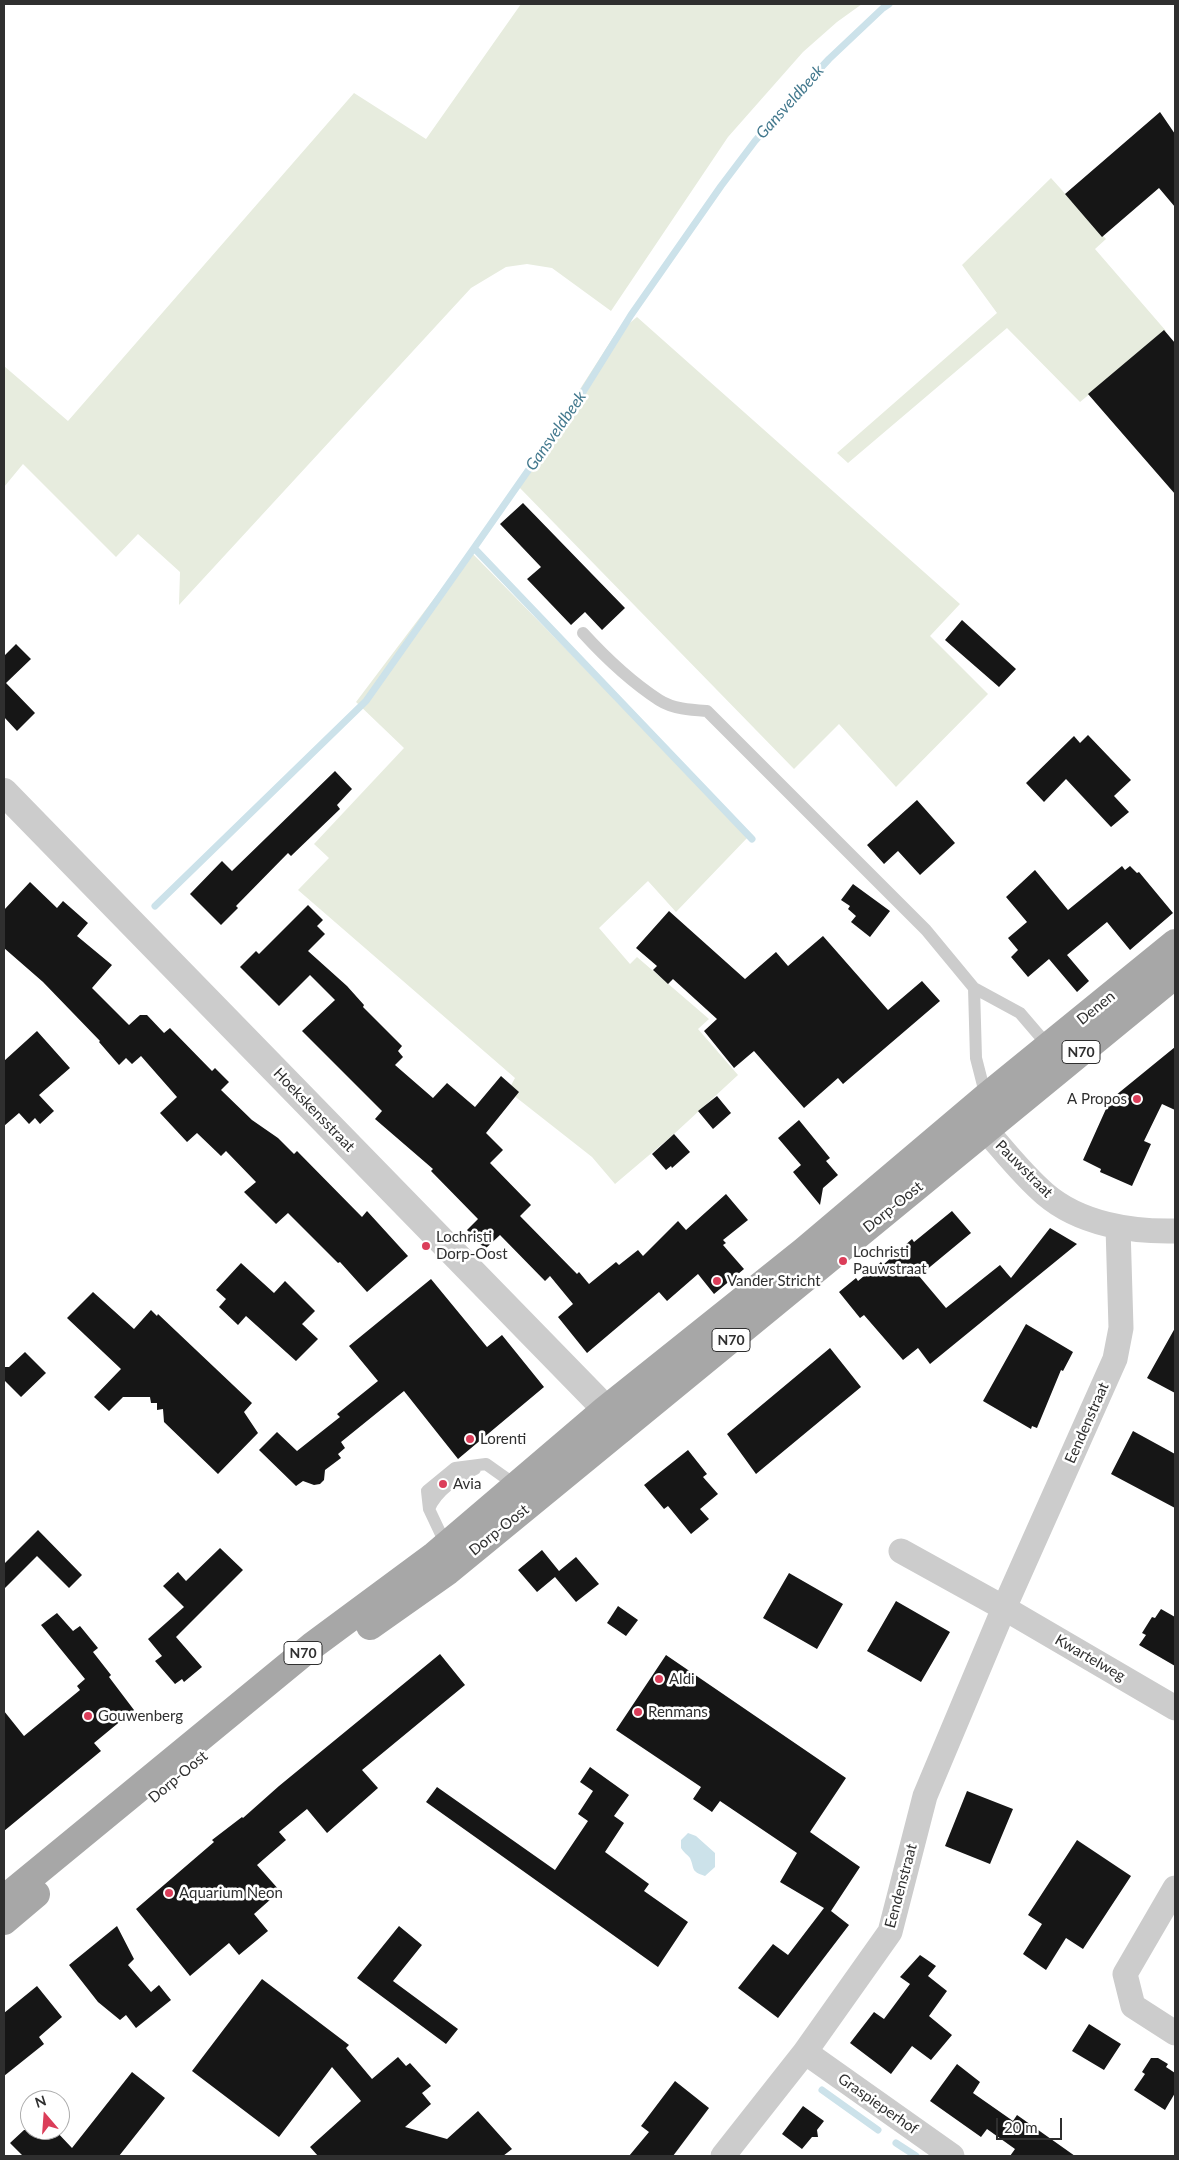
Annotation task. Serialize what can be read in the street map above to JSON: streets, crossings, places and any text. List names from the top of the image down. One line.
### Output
{"streets":{"main road":["Denen","N70","Dorp-Oost"],"street":["Hoekskensstraat","Pauwstraat","Eendenstraat","Kwartelweg","Graspieperhof"]},"crossings":[["Denen","Pauwstraat"],["Denen","Dorp-Oost"],["Hoekskensstraat","Dorp-Oost"],["Pauwstraat","Dorp-Oost"],["Pauwstraat","Eendenstraat"],["Eendenstraat","Kwartelweg"],["Eendenstraat","Graspieperhof"]],"water":["Gansveldbeek"],"places":["A Propos","Lochristi Dorp-Oost","Lochristi Pauwstraat","Vander Stricht","Lorenti","Avia","Aldi","Renmans","Gouwenberg","Aquarium Neon"],"scale_bar":"20 m","north":"top"}
